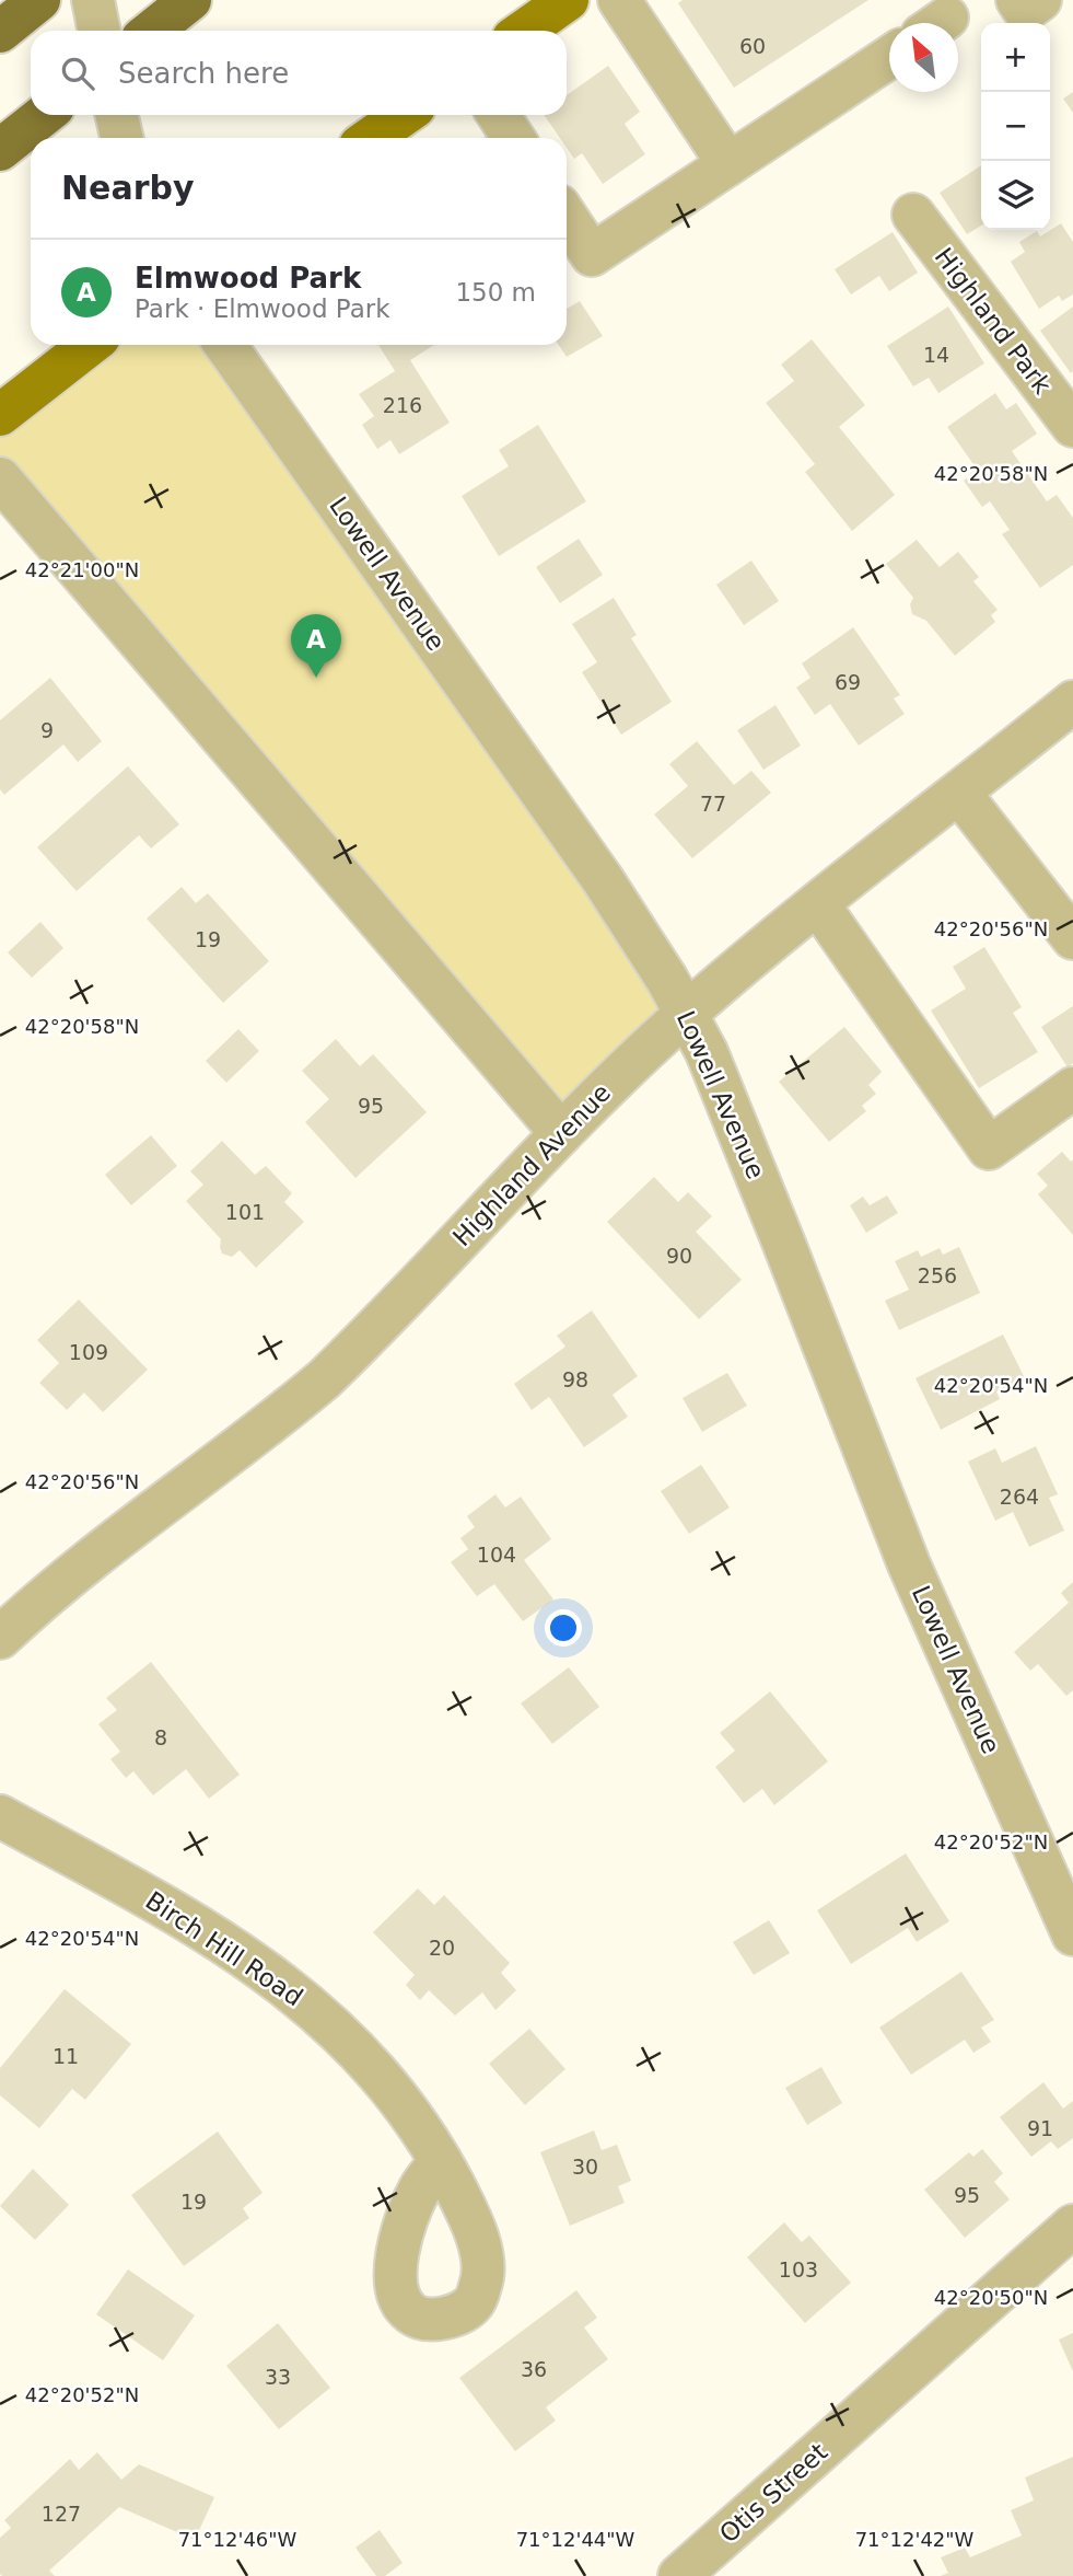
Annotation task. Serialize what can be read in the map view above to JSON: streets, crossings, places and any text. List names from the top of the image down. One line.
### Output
{"streets":{"street":["Highland Park","Lowell Avenue","Highland Avenue","Birch Hill Road","Otis Street"]},"crossings":[["Lowell Avenue","Highland Avenue"]],"house_numbers":["60","14","216","69","9","77","19","95","101","90","256","109","98","264","104","8","20","11","91","30","95","19","103","36","33","127"],"north":"top left","page":{"map_buttons":["+","−"],"search":"Search here","heading":"Nearby","list":[{"mark":"A","name":"Elmwood Park","note":"Park · Elmwood Park","value":"150 m"}],"pins":"A"},"coordinates":["42°20'58\"N","42°21'00\"N","42°20'56\"N","42°20'54\"N","42°20'52\"N","42°20'50\"N","71°12'46\"W","71°12'44\"W","71°12'42\"W"]}
